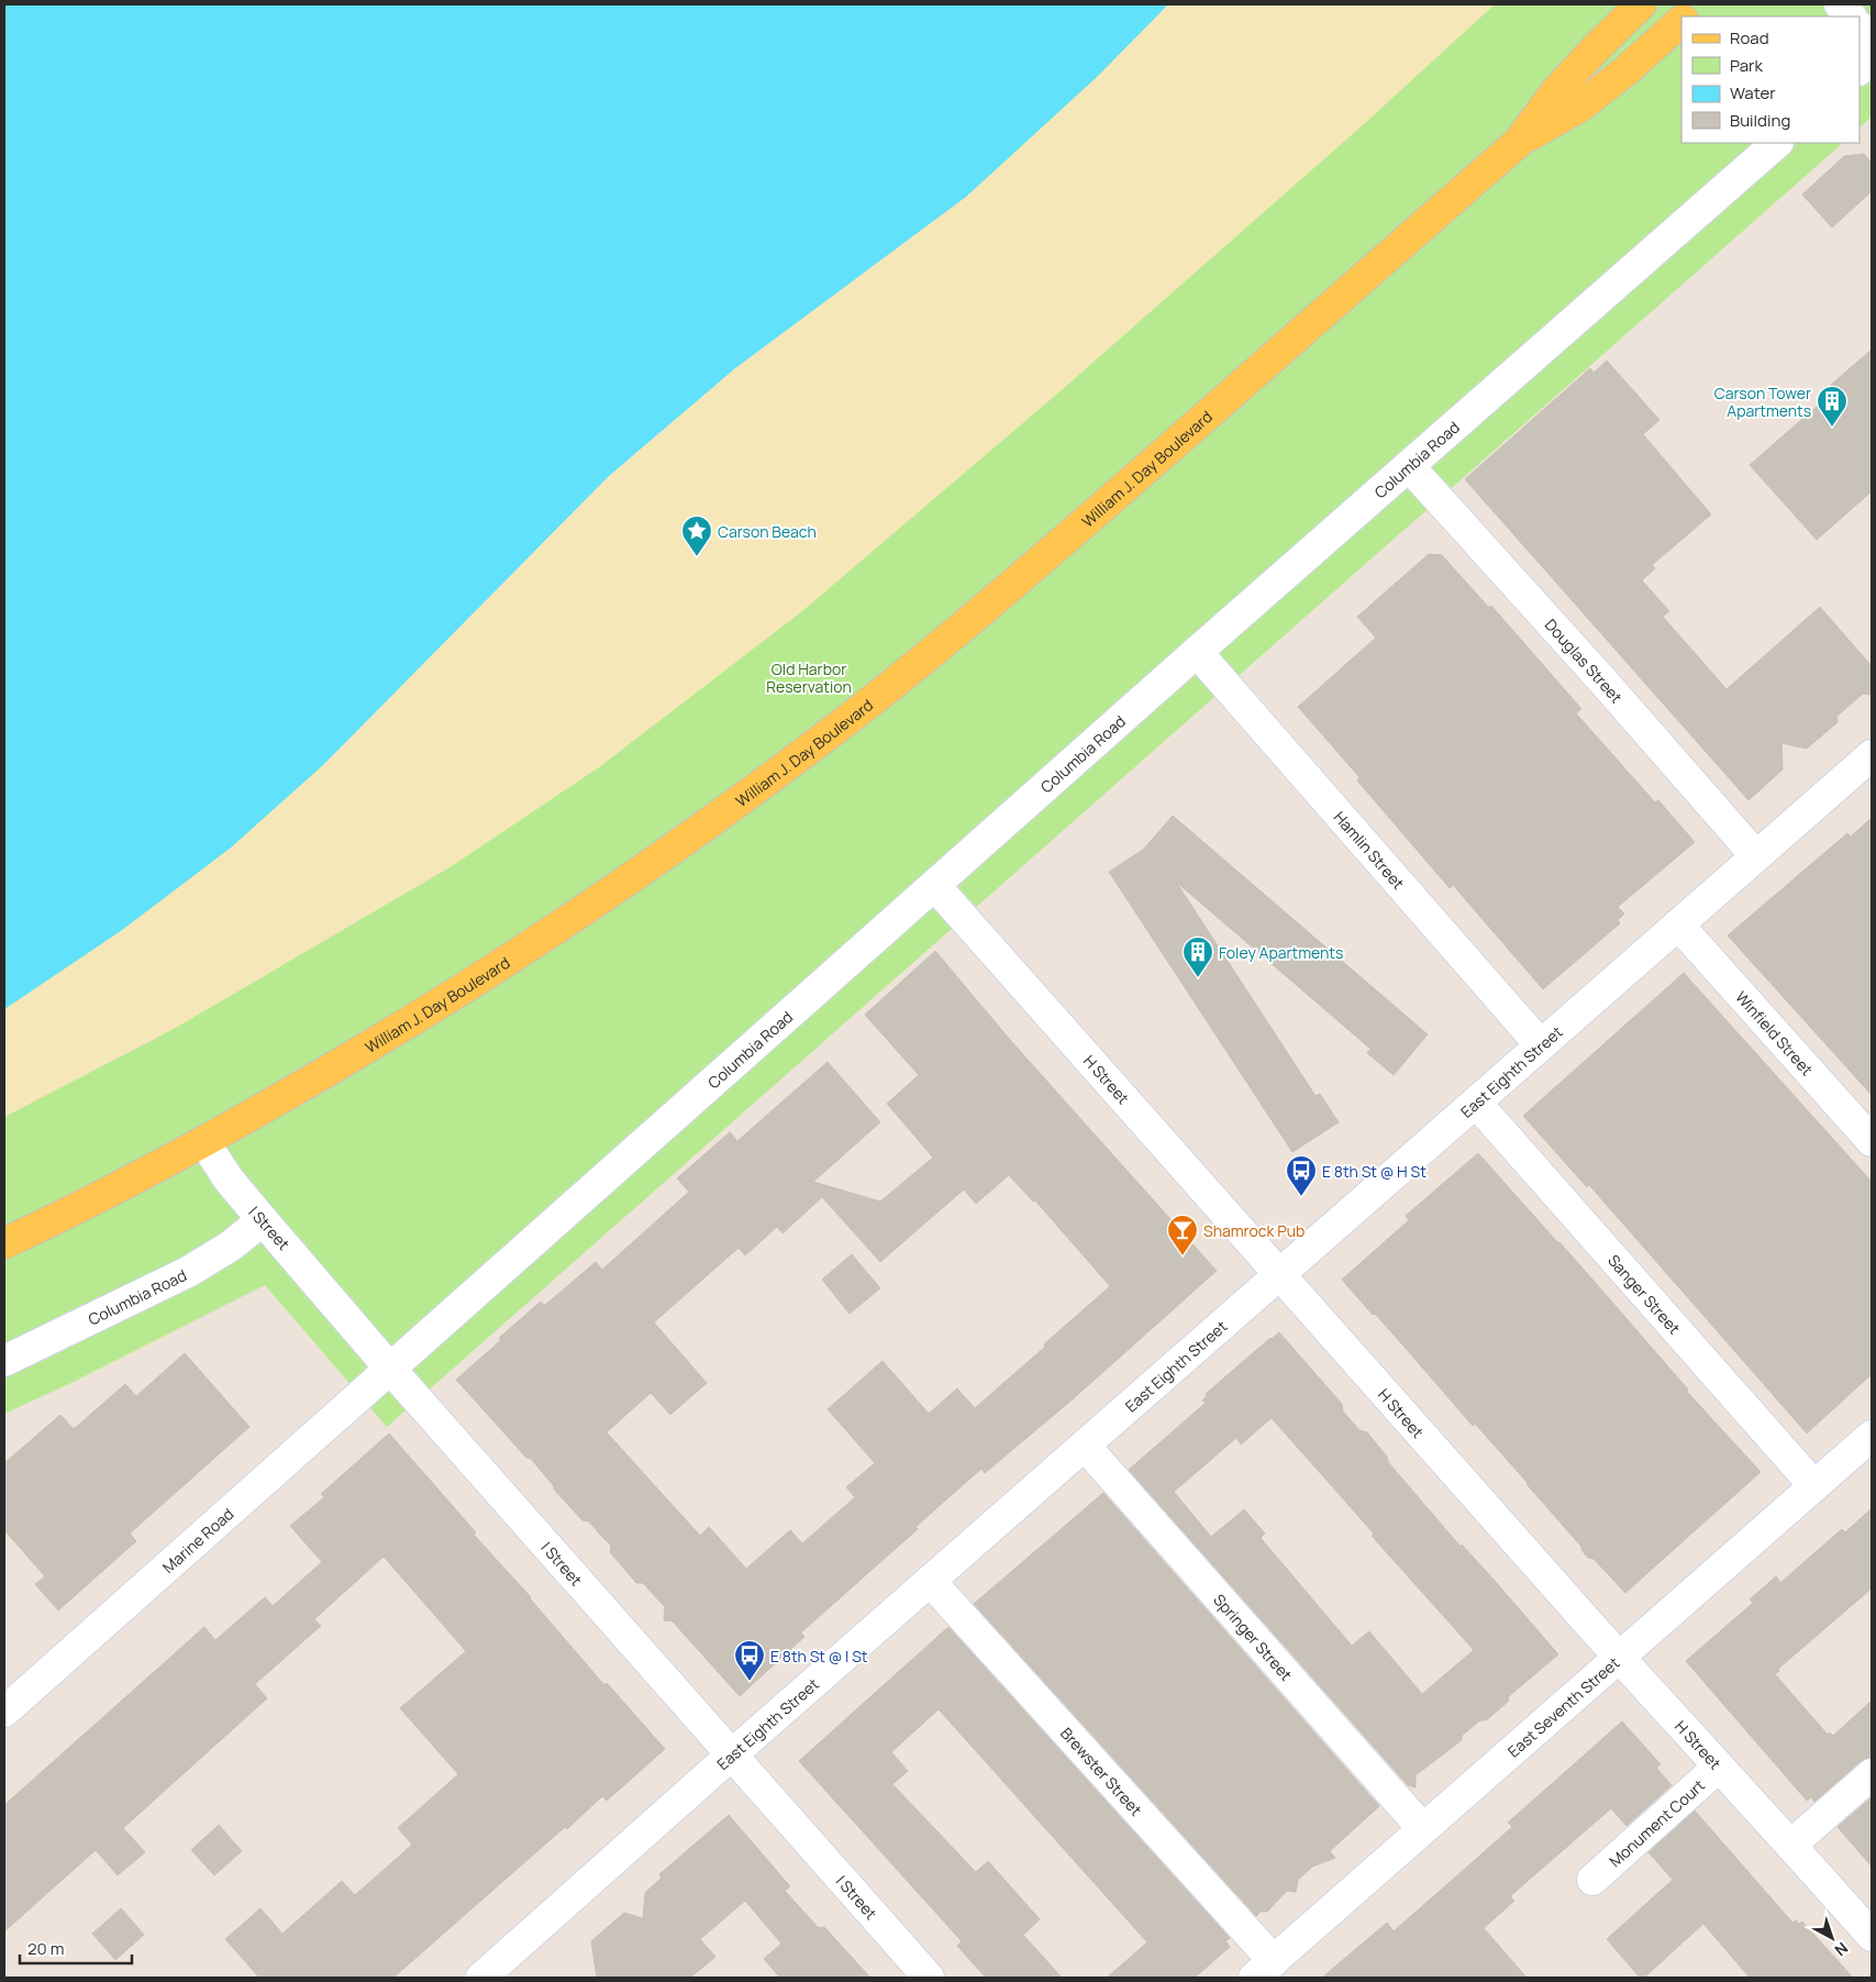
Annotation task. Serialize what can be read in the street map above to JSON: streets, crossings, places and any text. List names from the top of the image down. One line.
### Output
{"streets":{"main road":["William J. Day Boulevard"],"street":["Columbia Road","Douglas Street","Hamlin Street","Winfield Street","East Eighth Street","H Street","I Street","Sanger Street","Marine Road","Springer Street","East Seventh Street","Brewster Street","Monument Court"]},"crossings":[["Columbia Road","Douglas Street"],["Columbia Road","Hamlin Street"],["Columbia Road","H Street"],["Columbia Road","I Street"],["Columbia Road","Marine Road"],["William J. Day Boulevard","I Street"],["Douglas Street","East Eighth Street"],["Hamlin Street","East Eighth Street"],["Winfield Street","East Eighth Street"],["East Eighth Street","H Street"],["East Eighth Street","I Street"],["East Eighth Street","Sanger Street"],["East Eighth Street","Springer Street"],["East Eighth Street","Brewster Street"],["H Street","East Seventh Street"],["H Street","Monument Court"],["I Street","Marine Road"],["Sanger Street","East Seventh Street"],["Springer Street","East Seventh Street"],["East Seventh Street","Brewster Street"]],"parks":["Old Harbor Reservation"],"places":{"building":["Carson Tower Apartments","Foley Apartments"],"place":["Carson Beach"],"bus stop":["E 8th St @ H St","E 8th St @ I St"],"bar":["Shamrock Pub"]},"legend":["Road","Park","Water","Building"],"scale_bar":"20 m","north":"bottom right"}
